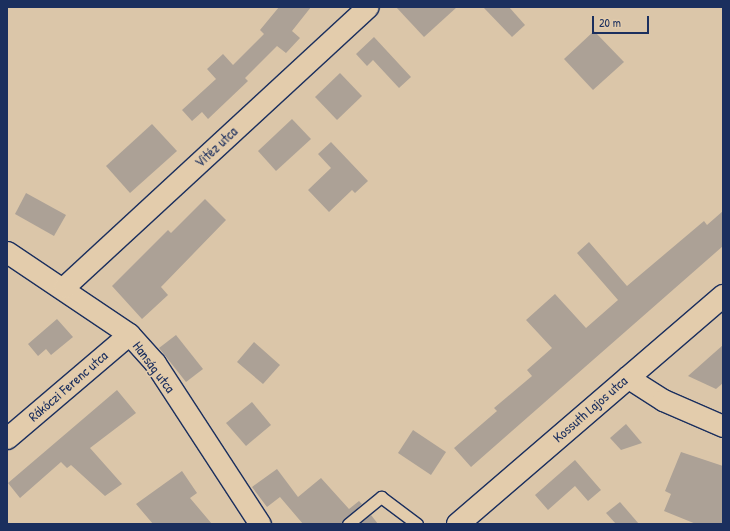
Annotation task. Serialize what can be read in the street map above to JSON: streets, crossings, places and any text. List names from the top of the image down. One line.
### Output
{"streets":{"main road":["Kossuth Lajos utca"],"street":["Vitéz utca","Hanság utca","Rákóczi Ferenc utca"]},"crossings":[["Vitéz utca","Hanság utca"],["Hanság utca","Rákóczi Ferenc utca"]],"scale_bar":"20 m"}
